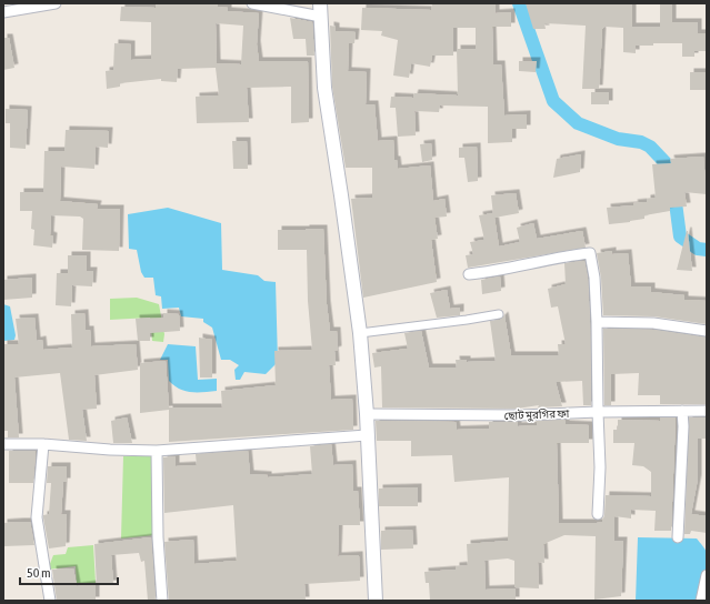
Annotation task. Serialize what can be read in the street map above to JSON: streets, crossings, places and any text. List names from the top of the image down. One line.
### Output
{"streets":{"street":["ছোট মুরগির ফা"]},"scale_bar":"50 m"}
